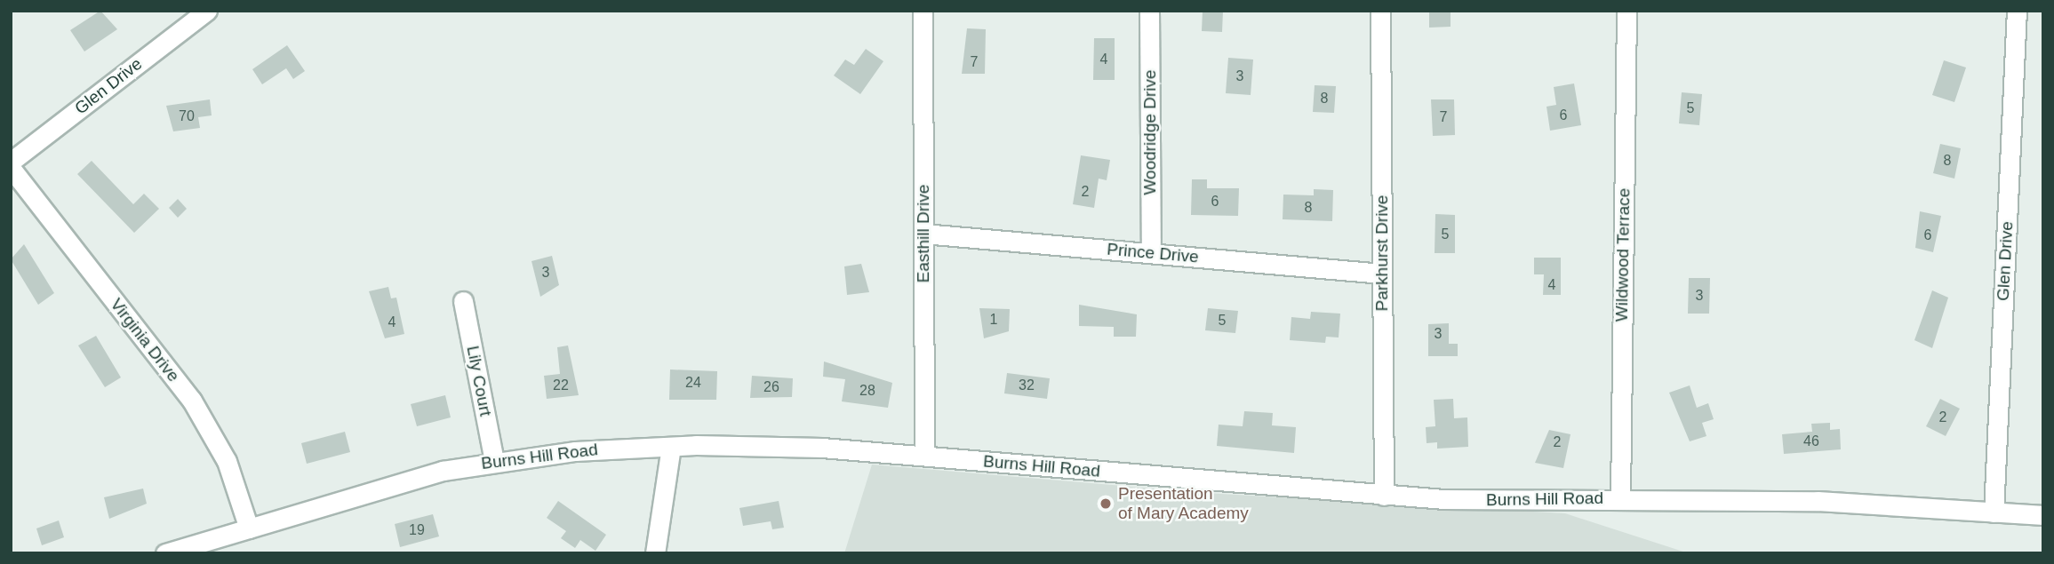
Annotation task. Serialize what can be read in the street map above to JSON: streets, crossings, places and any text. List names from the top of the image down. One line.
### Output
{"streets":{"street":["Glen Drive","Woodridge Drive","Easthill Drive","Prince Drive","Parkhurst Drive","Wildwood Terrace","Virginia Drive","Lily Court","Burns Hill Road"]},"crossings":[["Glen Drive","Burns Hill Road"],["Woodridge Drive","Prince Drive"],["Easthill Drive","Prince Drive"],["Easthill Drive","Burns Hill Road"],["Prince Drive","Parkhurst Drive"],["Parkhurst Drive","Burns Hill Road"],["Wildwood Terrace","Burns Hill Road"],["Virginia Drive","Burns Hill Road"],["Lily Court","Burns Hill Road"]],"places":["Presentation of Mary Academy"],"house_numbers":["4","7","3","8","5","6","70","7","8","2","6","8","5","6","3","4","3","1","5","4","3","24","22","32","26","28","2","46","2","19"]}
